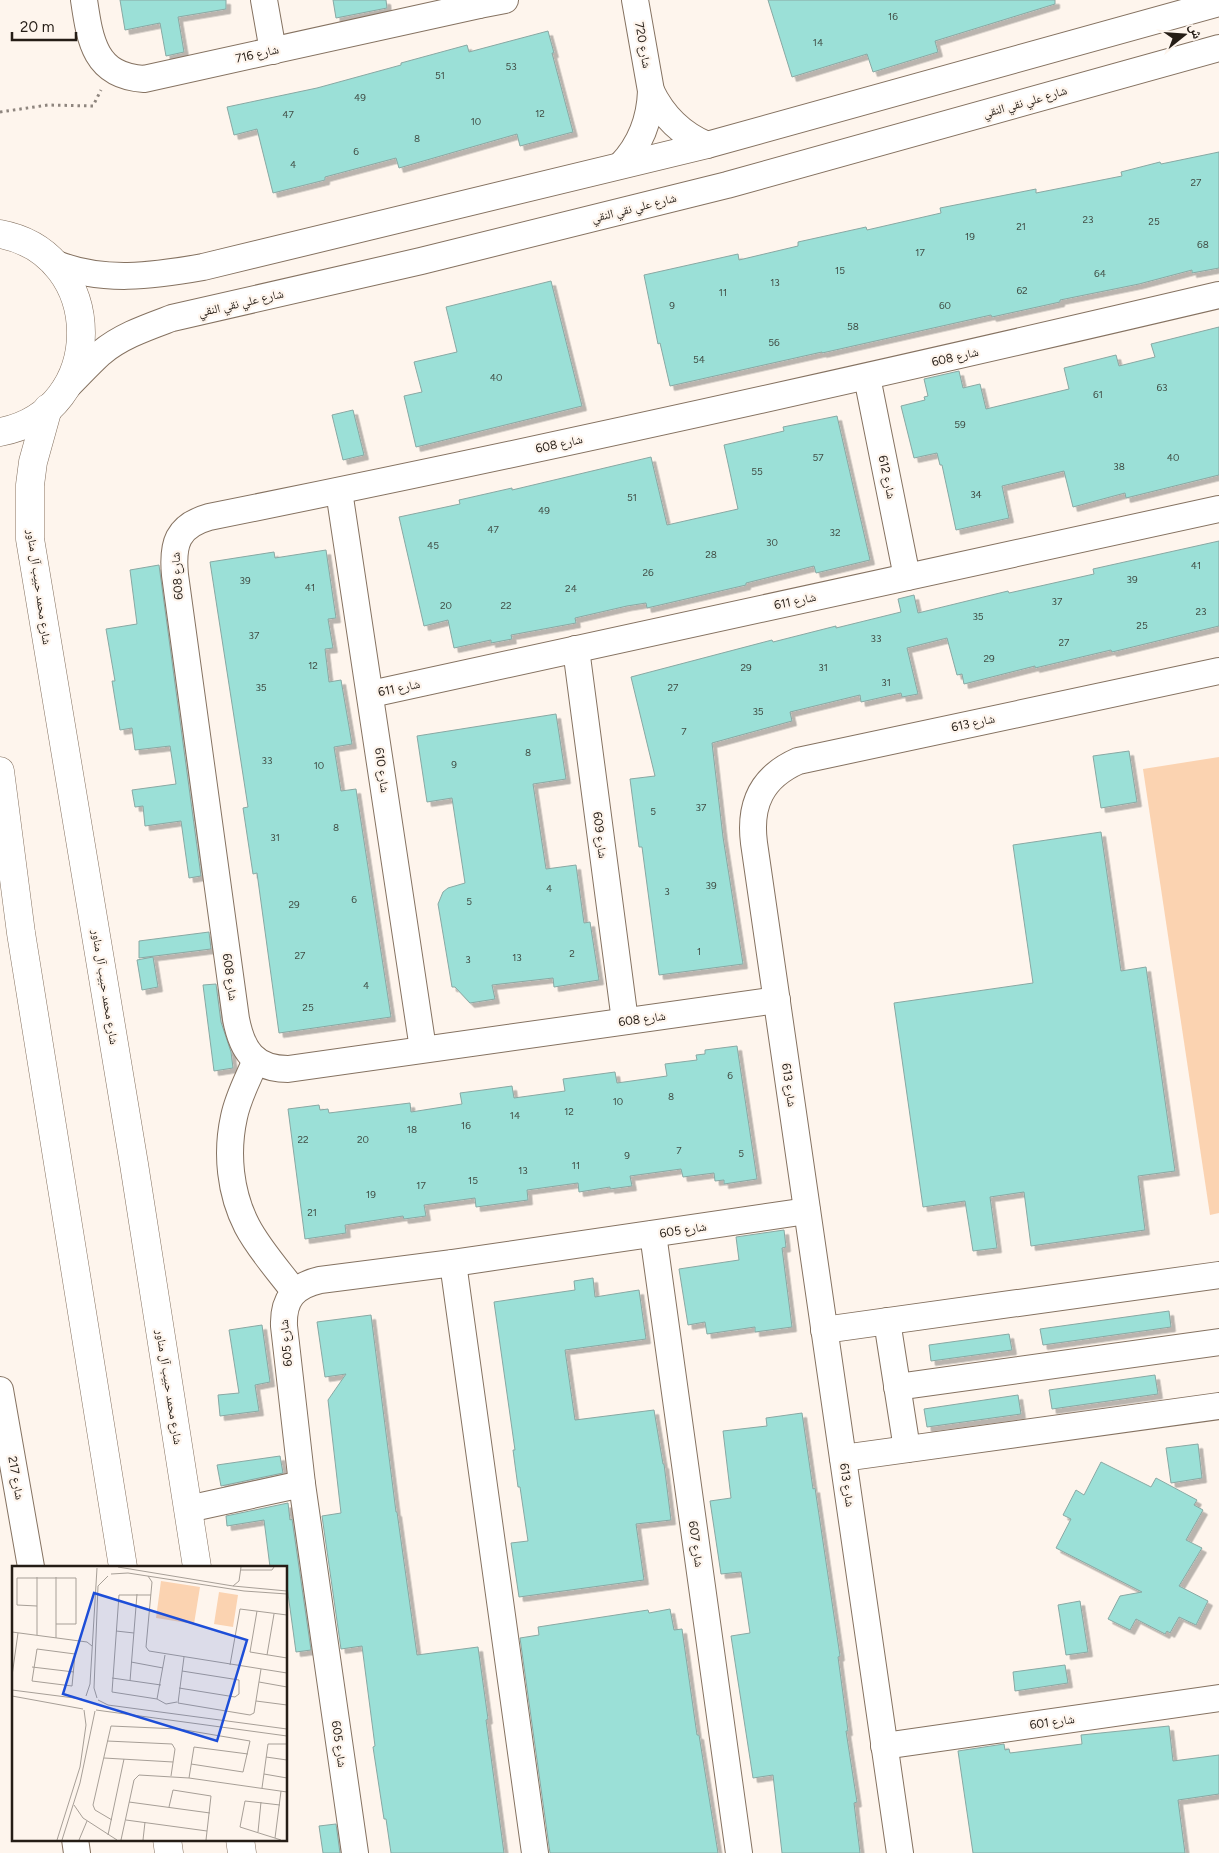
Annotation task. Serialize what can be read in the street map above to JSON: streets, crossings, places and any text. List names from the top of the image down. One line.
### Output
{"streets":{"main road":["شارع محمد حبيب آل مناور"],"street":["شارع 720","شارع 716","شارع علي نقي النقي","شارع 608","شارع 612","شارع 611","شارع 613","شارع 610","شارع 609","شارع 605","شارع 217","شارع 607","شارع 601"]},"crossings":[["شارع علي نقي النقي","شارع محمد حبيب آل مناور"],["شارع 608","شارع 612"],["شارع 608","شارع 613"],["شارع 608","شارع 610"],["شارع 608","شارع 609"],["شارع 612","شارع 611"],["شارع 611","شارع 610"],["شارع 611","شارع 609"],["شارع 613","شارع 605"],["شارع 613","شارع 601"],["شارع 605","شارع 607"]],"house_numbers":["16","14","53","51","49","12","47","10","8","6","4","27","23","25","21","19","68","17","15","64","13","62","11","9","60","58","56","54","40","63","61","59","57","40","38","55","34","51","49","47","32","30","45","28","41","26","39","39","41","24","37","20","22","23","35","25","37","33","27","29","12","29","31","31","35","27","35","7","8","33","9","10","37","5","8","31","39","4","3","6","5","29","1","2","27","13","3","4","25","6","8","10","12","14","16","18","22","20","7","5","9","11","13","15","17","19","21"],"scale_bar":"20 m","north":"right"}
